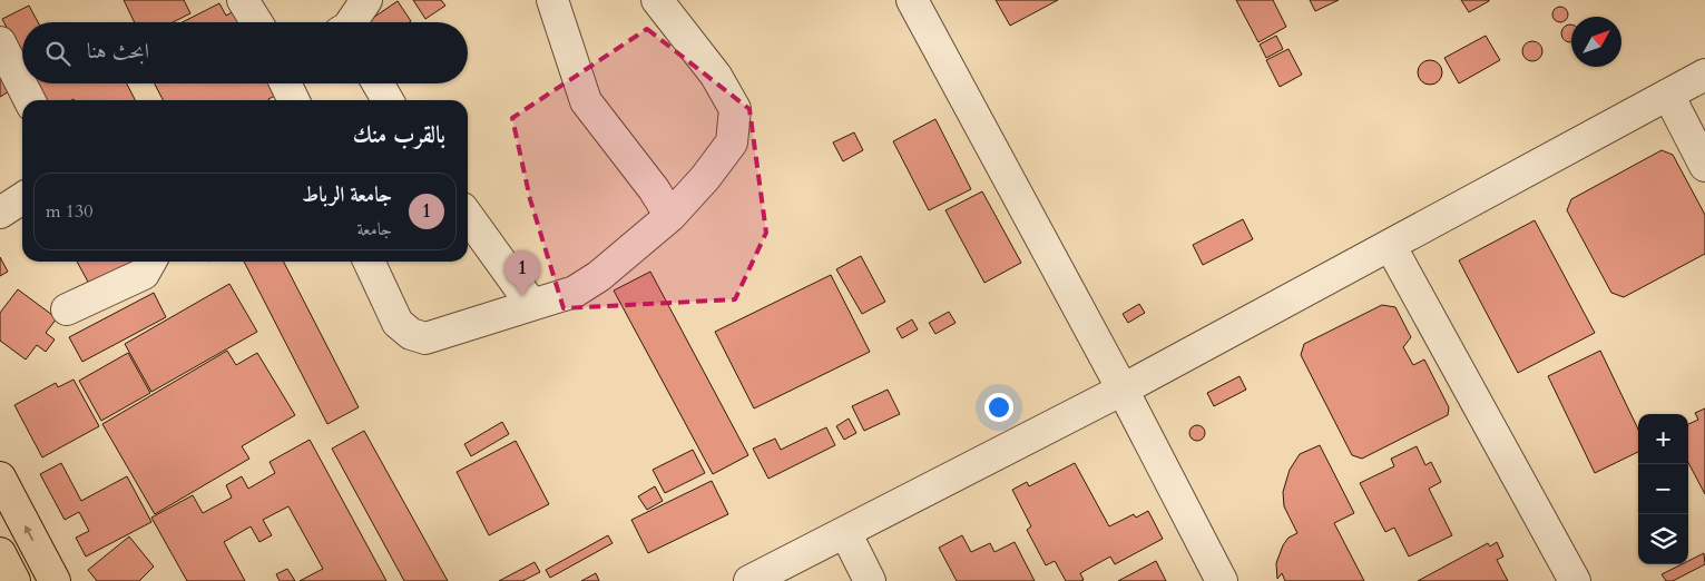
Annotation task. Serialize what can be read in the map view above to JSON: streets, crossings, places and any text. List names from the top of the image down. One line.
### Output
{"north":"top right","page":{"search":"ابحث هنا","heading":"بالقرب منك","list":[{"mark":"1","name":"جامعة الرباط","note":"جامعة","value":"130 m"}],"pins":"1","map_buttons":["+","−"]}}
